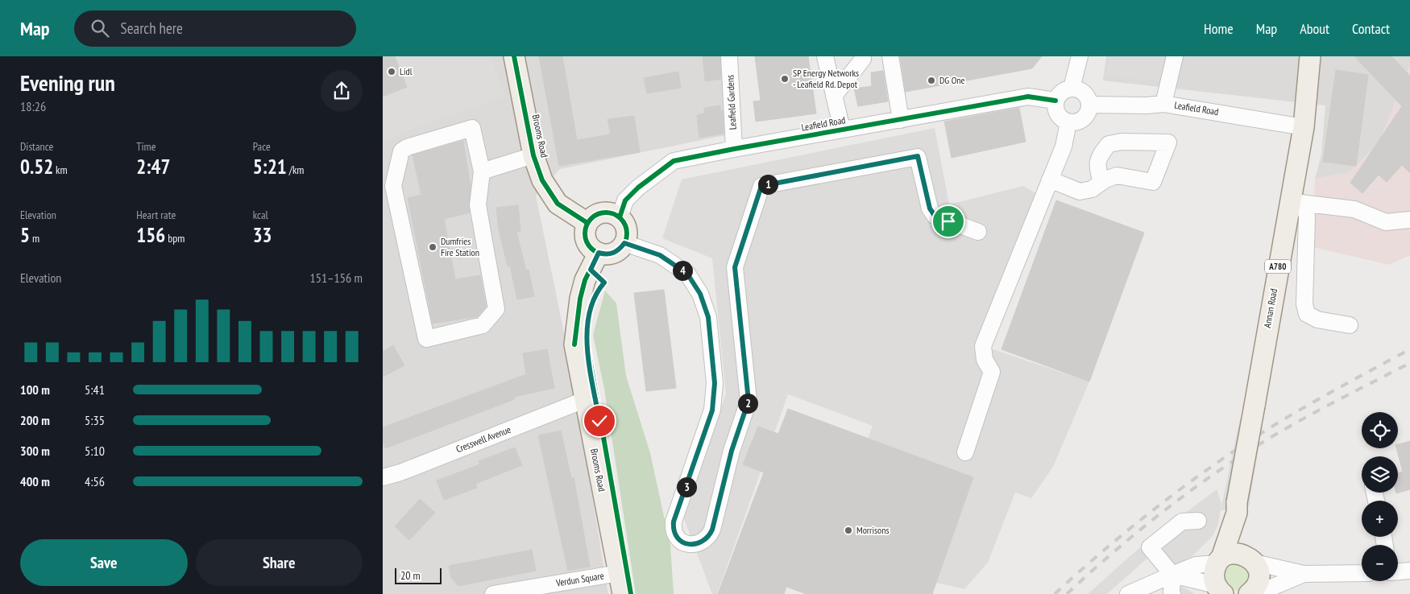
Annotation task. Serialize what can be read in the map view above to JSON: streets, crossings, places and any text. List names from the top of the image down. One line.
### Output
{"streets":{"main road":["Brooms Road","A780","Annan Road"],"street":["Leafield Gardens","Leafield Road","Cresswell Avenue","Verdun Square"]},"crossings":[["Leafield Gardens","Leafield Road"],["Leafield Road","Brooms Road"],["Leafield Road","Annan Road"],["Brooms Road","Cresswell Avenue"],["Brooms Road","Verdun Square"]],"places":["Lidl","SP Energy Networks - Leafield Rd. Depot","DG One","Dumfries Fire Station","Morrisons"],"scale_bar":"20 m","page":{"header":"Map","search":"Search here","nav":["Home","Map","About","Contact"],"heading":["Evening run","18:26"],"stats":[["Distance","0.52 km"],["Time","2:47"],["Pace","5:21 /km"],["Elevation","5 m"],["Heart rate","156 bpm"],["kcal","33"]],"pins":["1","4","2","3"],"chart":["Elevation","151–156 m"],"list":[{"name":"100 m","note":"5:41"},{"name":"200 m","note":"5:35"},{"name":"300 m","note":"5:10"},{"name":"400 m","note":"4:56"}],"map_buttons":["+","−"],"buttons":["Save","Share"],"scale":"20 m"}}
